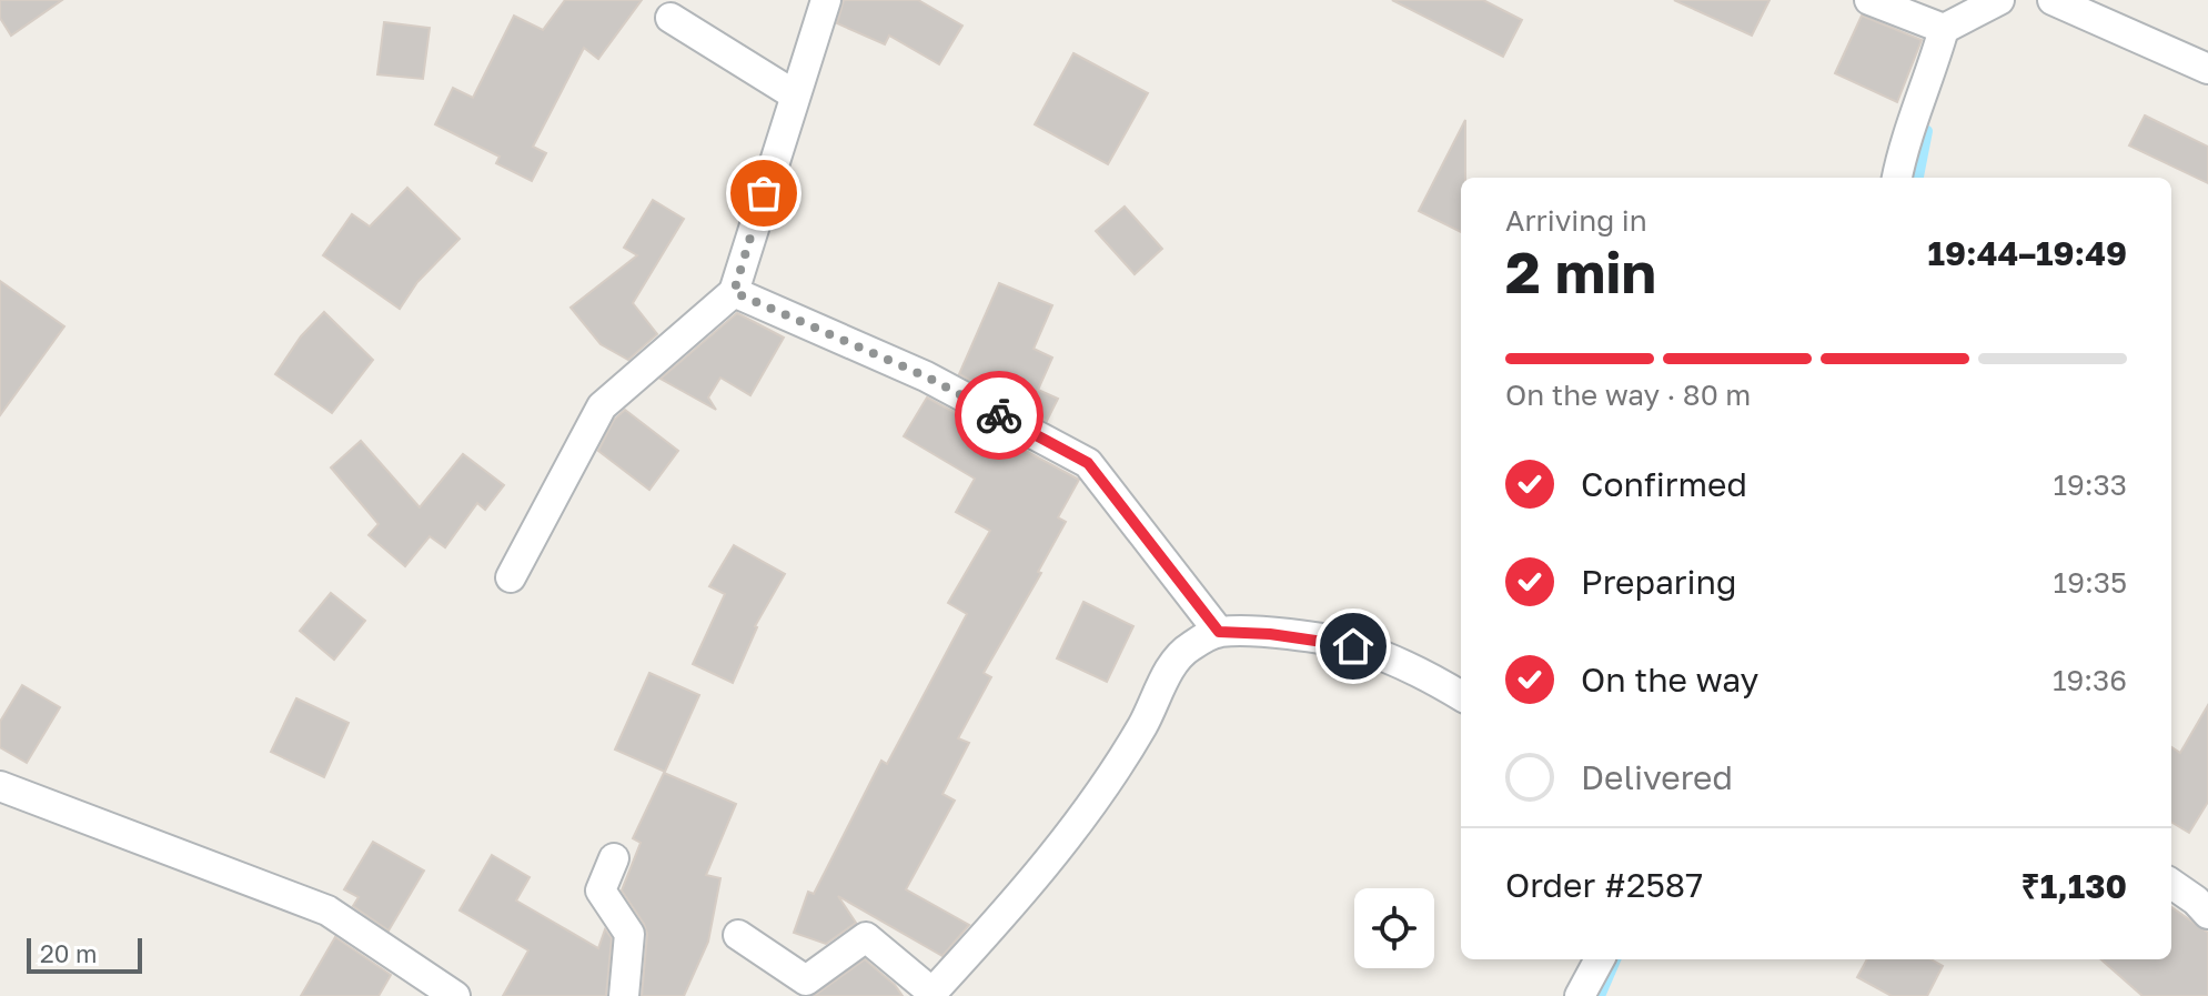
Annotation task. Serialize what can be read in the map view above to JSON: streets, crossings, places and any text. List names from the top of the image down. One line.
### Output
{"scale_bar":"20 m","page":{"heading":["2 min","Arriving in","19:44–19:49"],"panel":["Order #2587","₹1,130"],"bar":"On the way · 80 m","list":[["Confirmed","19:33"],["Preparing","19:35"],["On the way","19:36"],"Delivered"],"scale":"20 m"}}
